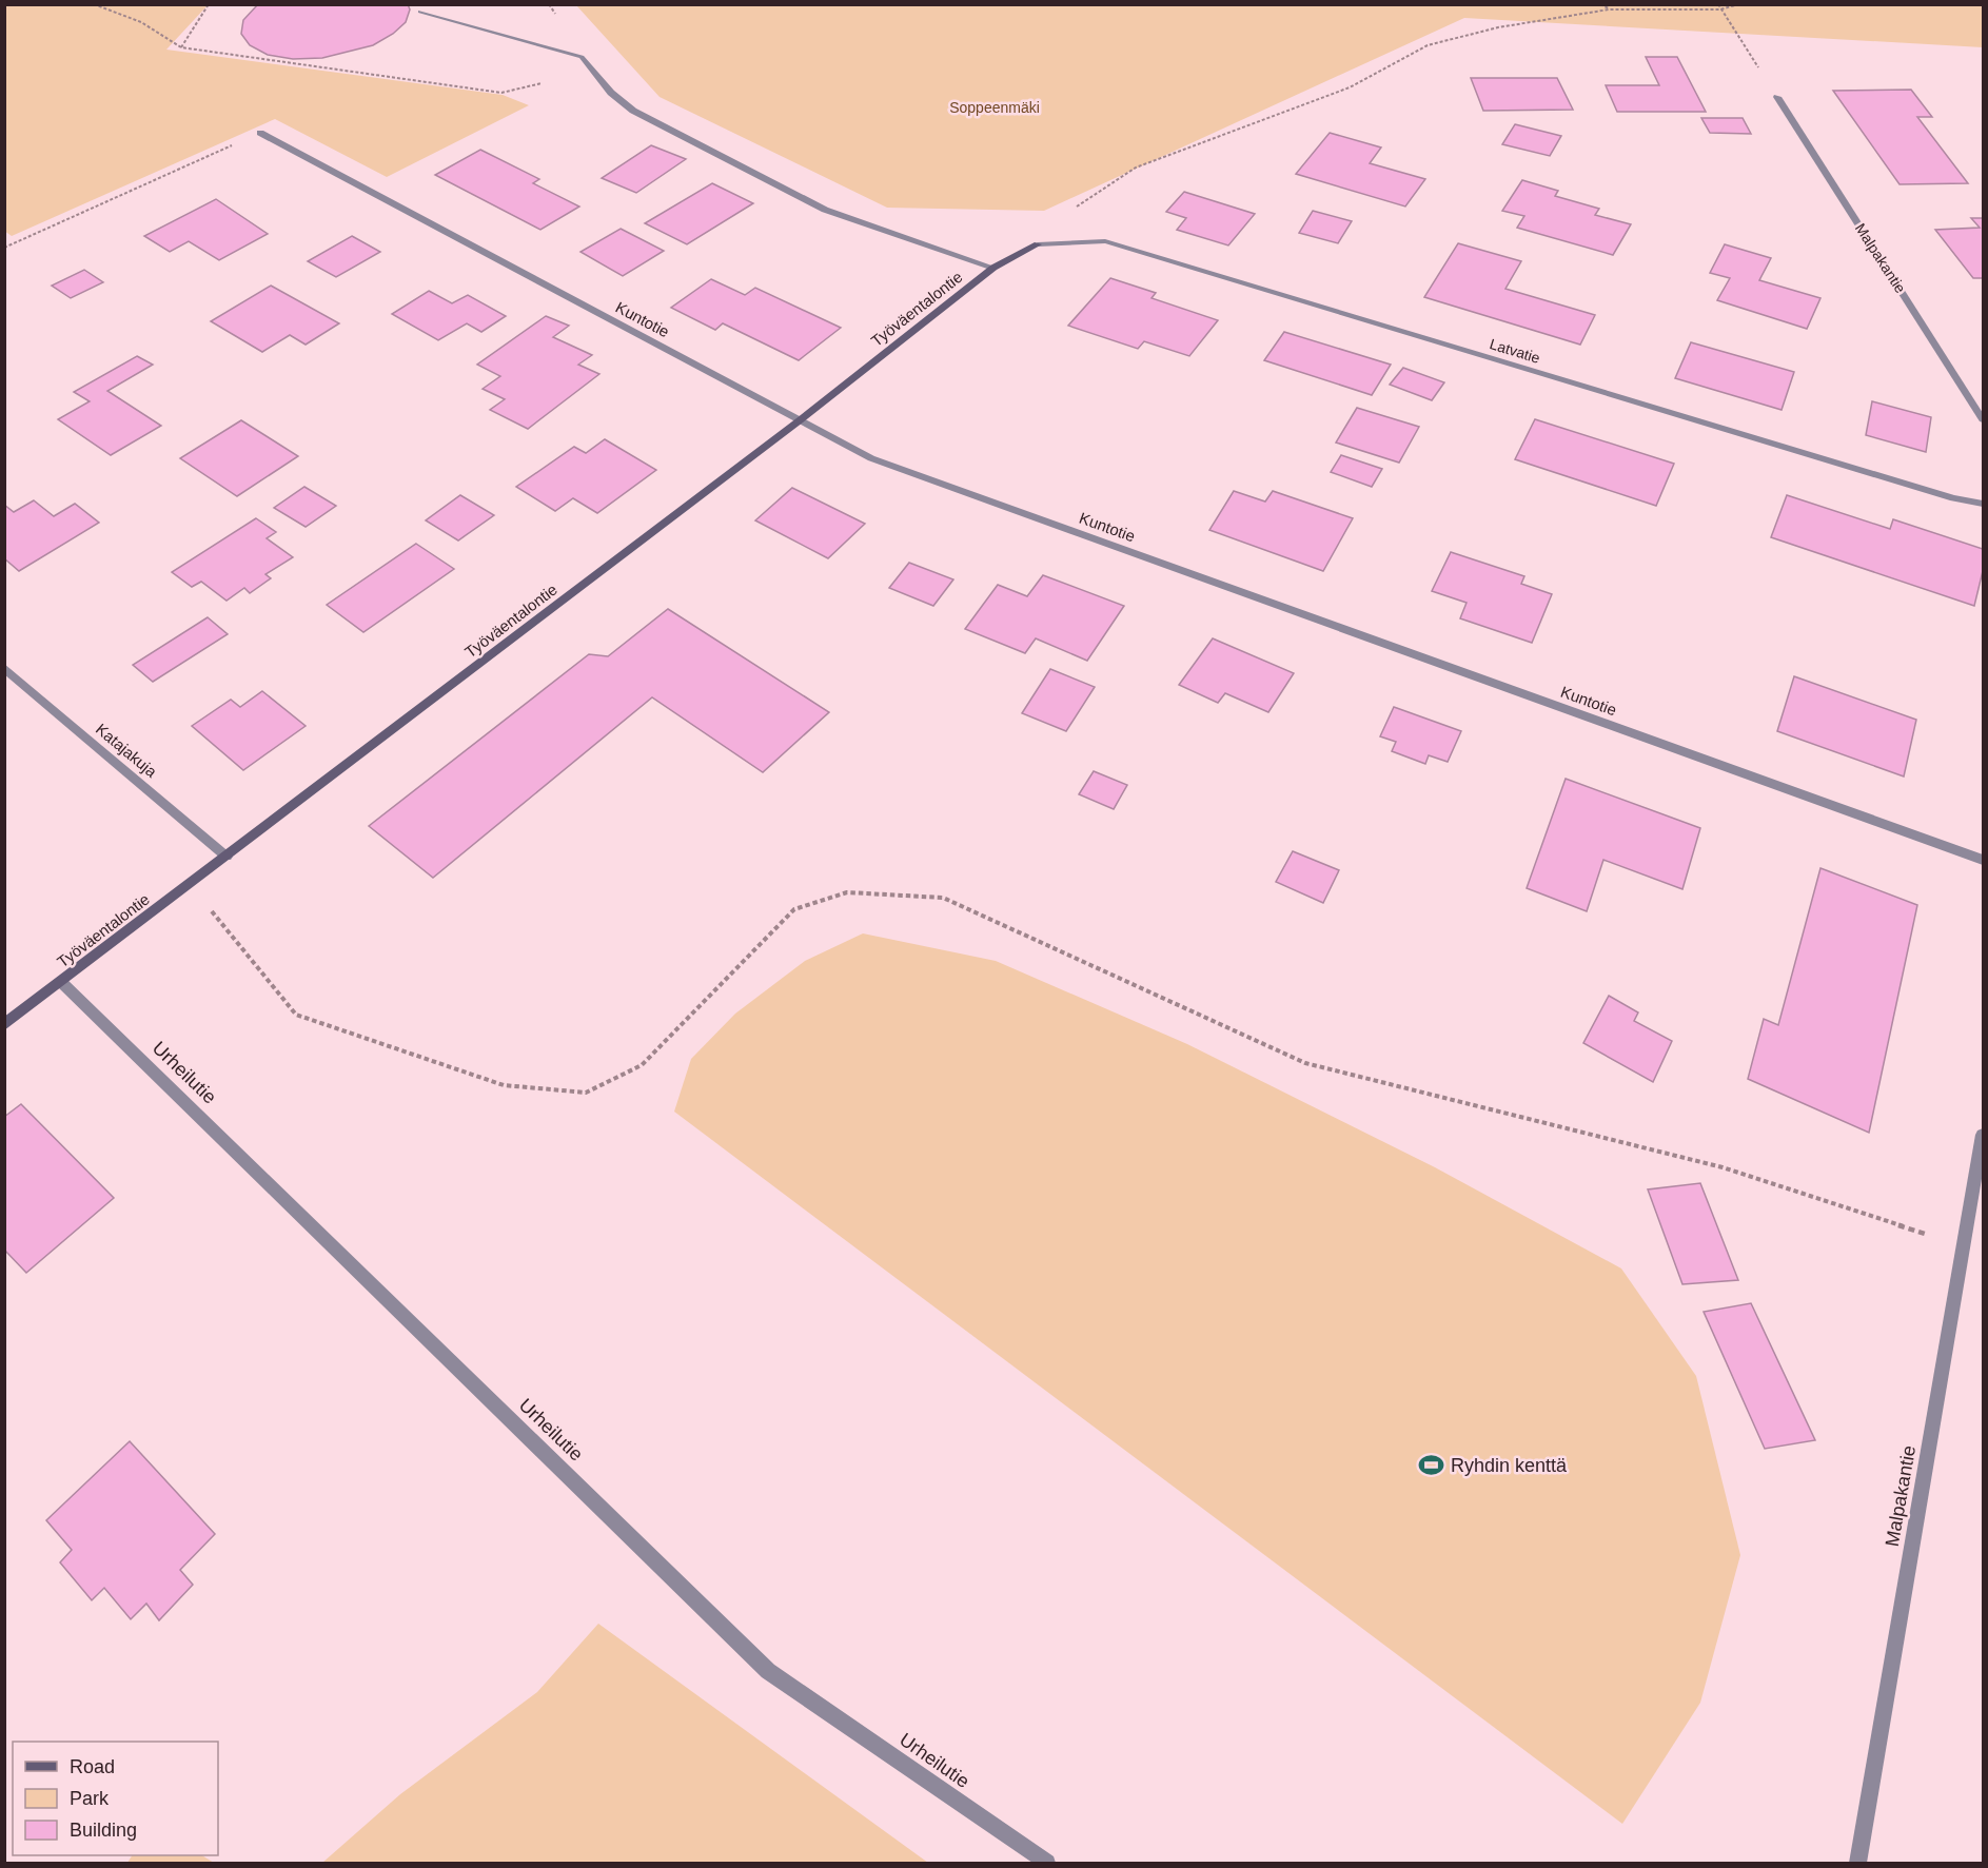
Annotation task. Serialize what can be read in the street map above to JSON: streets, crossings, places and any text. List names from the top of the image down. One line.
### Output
{"streets":{"street":["Malpakantie","Työväentalontie","Kuntotie","Latvatie","Katajakuja","Urheilutie"]},"crossings":[["Työväentalontie","Kuntotie"],["Työväentalontie","Latvatie"],["Työväentalontie","Katajakuja"],["Työväentalontie","Urheilutie"]],"parks":["Soppeenmäki"],"places":{"sports":["Ryhdin kenttä"]},"legend":["Road","Park","Building"]}
